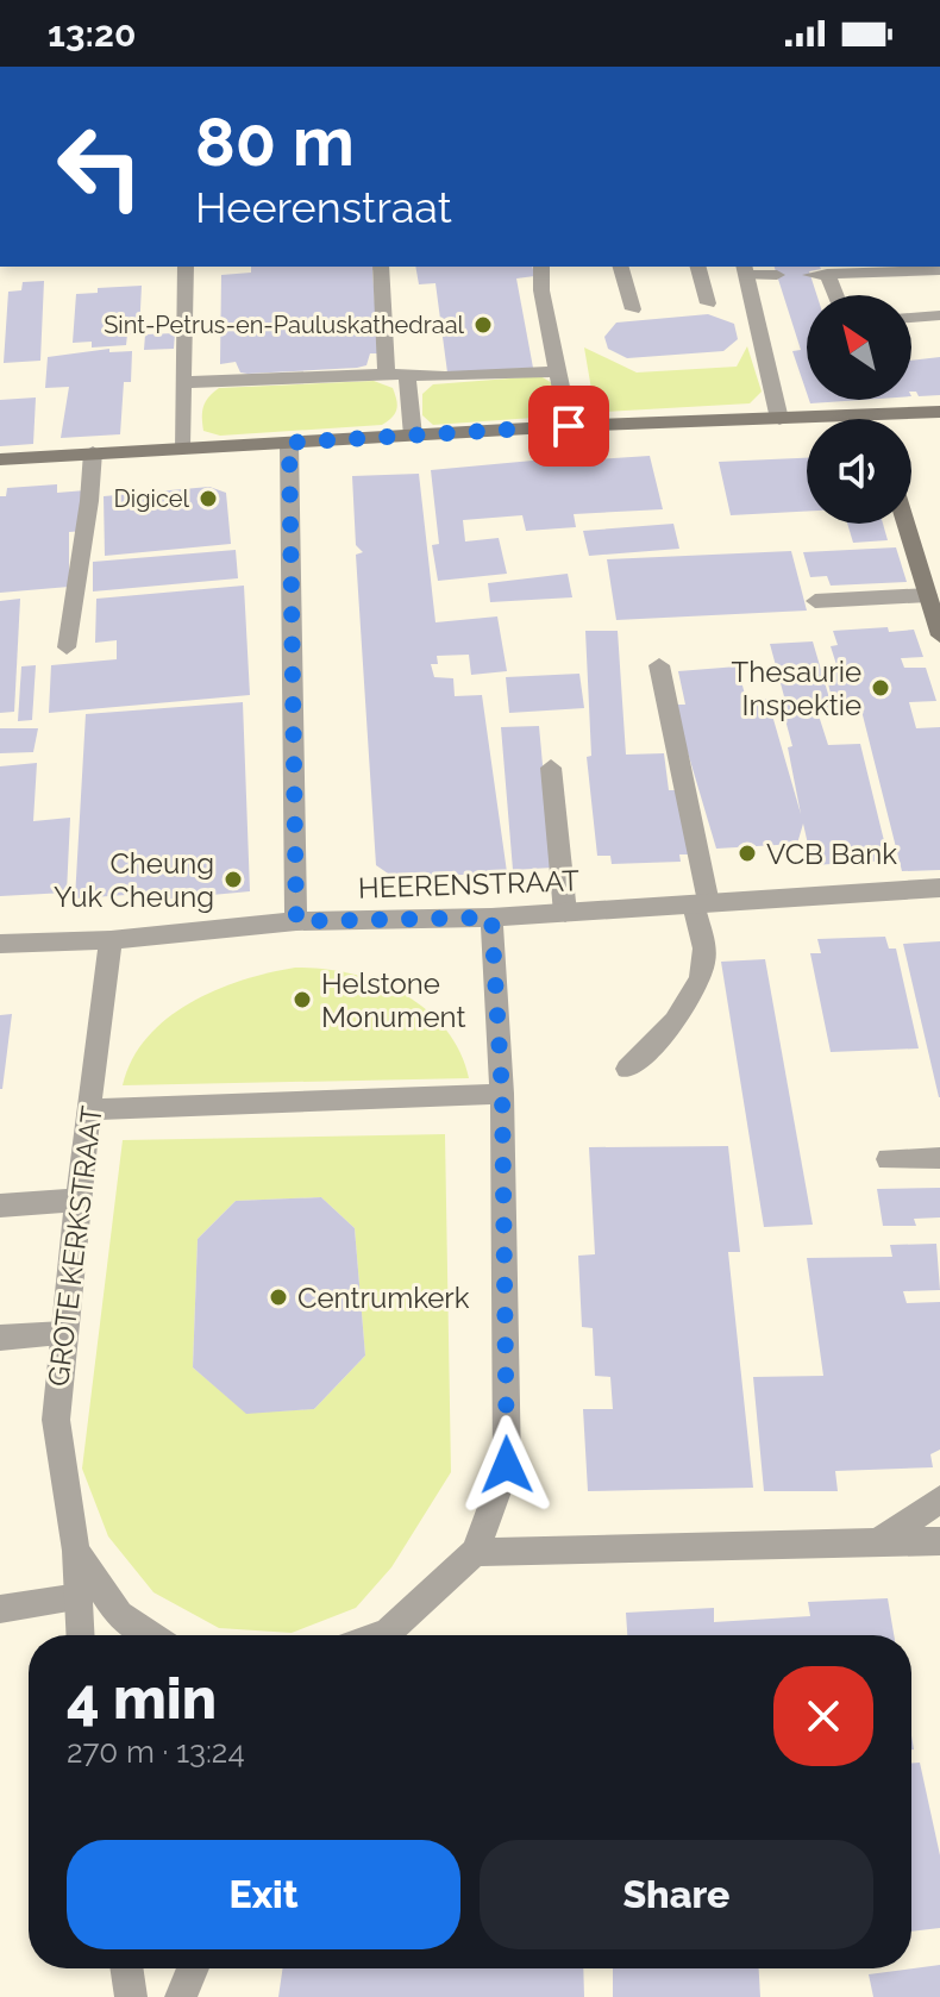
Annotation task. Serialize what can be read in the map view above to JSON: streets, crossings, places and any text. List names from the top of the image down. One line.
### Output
{"streets":{"street":["HEERENSTRAAT","GROTE KERKSTRAAT"]},"crossings":[["HEERENSTRAAT","GROTE KERKSTRAAT"]],"places":["Sint-Petrus-en-Pauluskathedraal","Digicel","Thesaurie Inspektie","VCB Bank","Cheung Yuk Cheung","Helstone Monument","Centrumkerk"],"north":"top left","page":{"status":"13:20","turn":["80 m","Heerenstraat"],"heading":["4 min","270 m · 13:24"],"buttons":["Exit","Share"]}}
